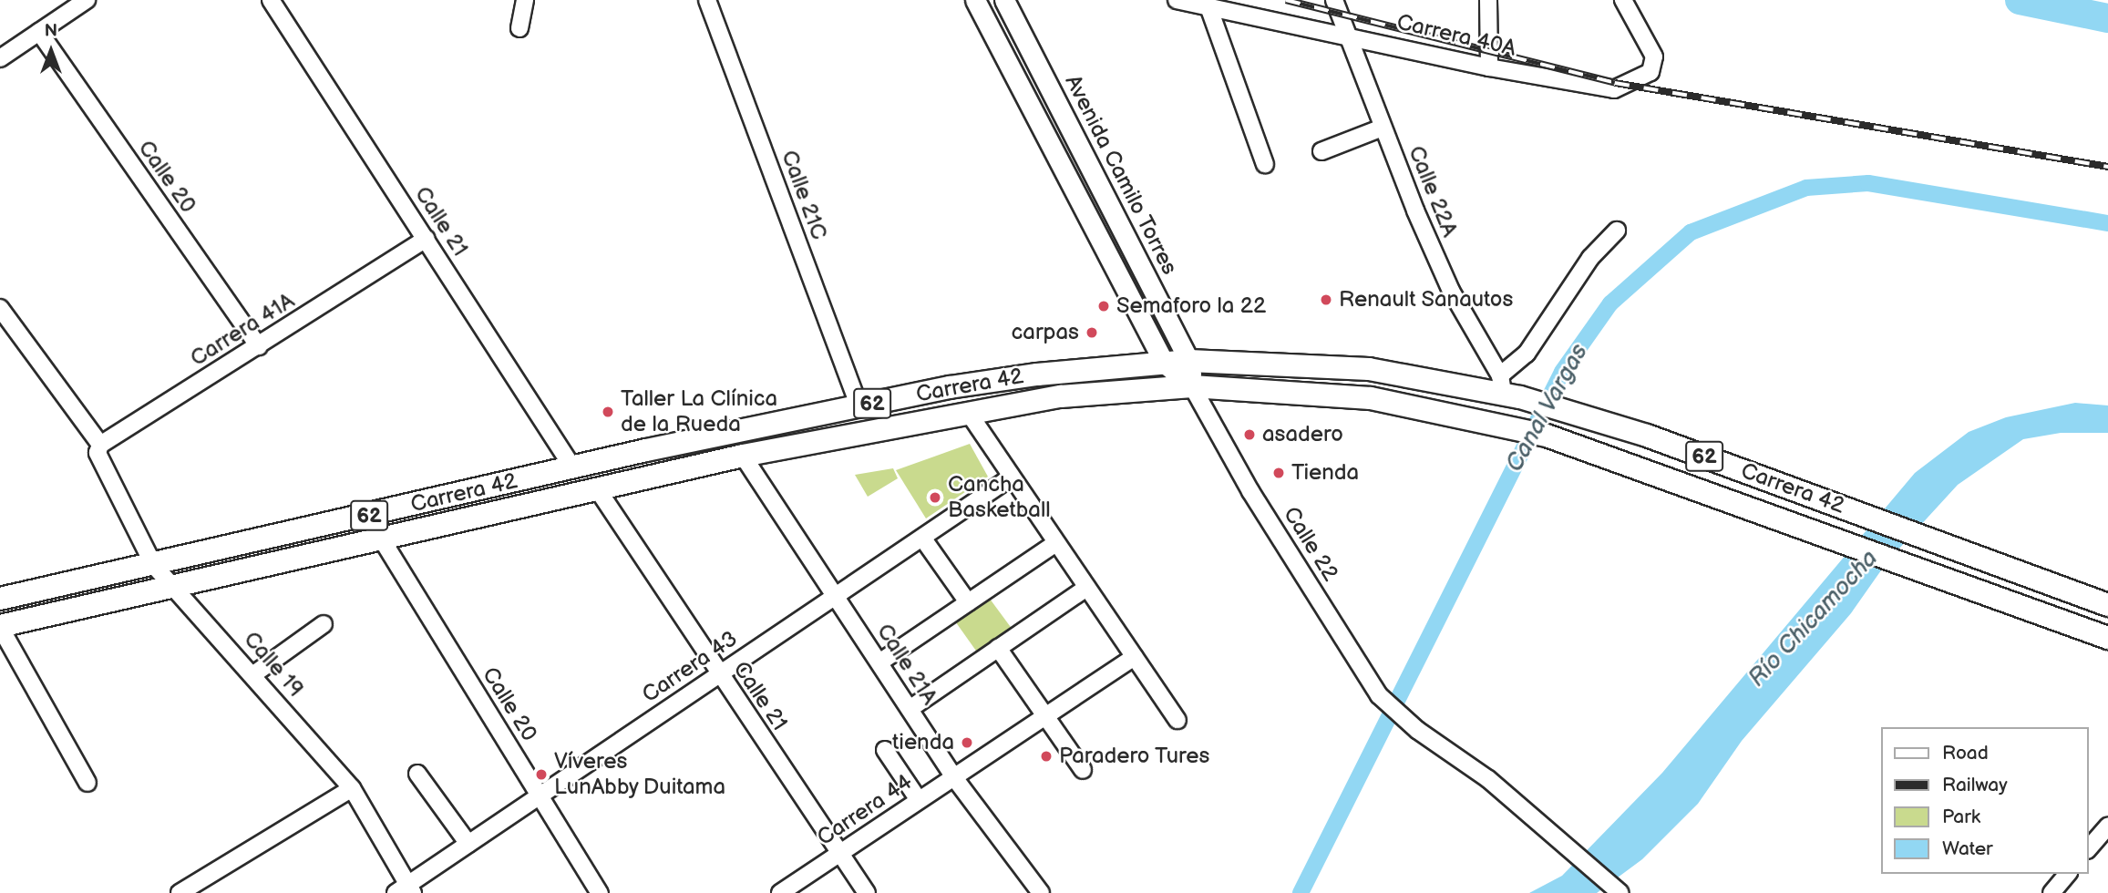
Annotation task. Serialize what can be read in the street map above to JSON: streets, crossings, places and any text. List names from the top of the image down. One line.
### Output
{"streets":{"highway":["Carrera 42","62"],"main road":["Avenida Camilo Torres"],"street":["Carrera 40A","Calle 20","Calle 22A","Calle 21C","Calle 21","Carrera 41A","Calle 22","Calle 19","Calle 21A","Carrera 43","Carrera 44"]},"crossings":[["Carrera 40A","Calle 22A"],["Avenida Camilo Torres","Carrera 42"],["Avenida Camilo Torres","Calle 22"],["Calle 20","Carrera 41A"],["Calle 20","Carrera 42"],["Calle 20","Carrera 43"],["Calle 22A","Carrera 42"],["Calle 21C","Carrera 42"],["Calle 21","Carrera 41A"],["Calle 21","Carrera 42"],["Calle 21","Carrera 43"],["Calle 21","Carrera 44"],["Carrera 41A","Calle 19"],["Carrera 42","Calle 22"],["Carrera 42","Calle 19"],["Carrera 42","Calle 21A"],["Calle 19","Carrera 43"],["Calle 21A","Carrera 43"],["Calle 21A","Carrera 44"]],"water":["Canal Vargas","Río Chicamocha"],"places":["Renault Sanautos","Semaforo la 22","carpas","Taller La Clínica de la Rueda","asadero","Tienda","Cancha Basketball","tienda","Paradero Tures","Víveres LunAbby Duitama"],"legend":["Road","Railway","Park","Water"],"north":"top"}
